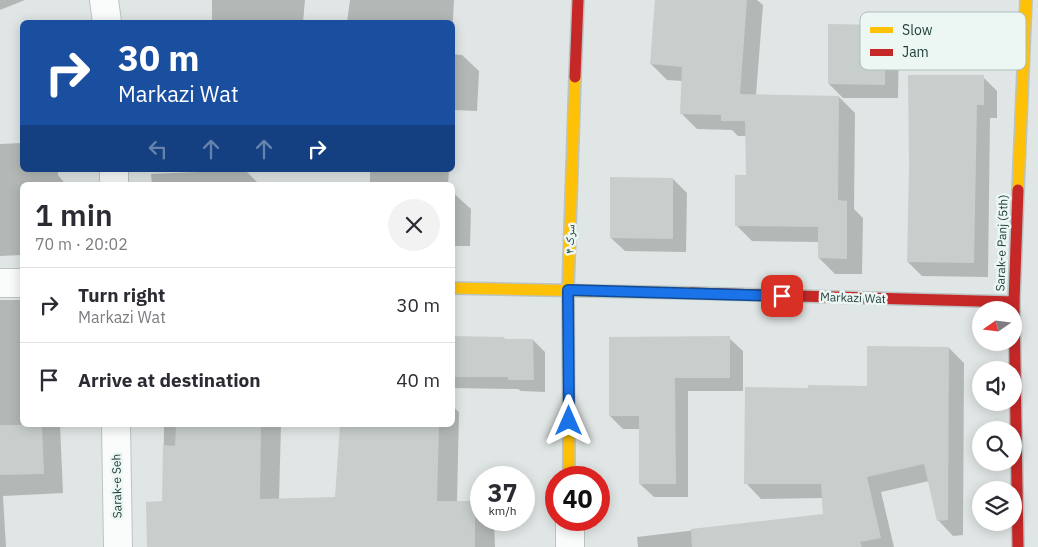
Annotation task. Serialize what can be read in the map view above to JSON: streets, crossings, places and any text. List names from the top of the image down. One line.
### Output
{"streets":{"street":["سرک ۴","Sarak-e Panj (5th)","Markazi Wat","Sarak-e Seh"]},"crossings":[["سرک ۴","Markazi Wat"]],"legend":["Slow","Jam"],"north":"left","page":{"turn":["30 m","Markazi Wat"],"heading":["1 min","70 m · 20:02"],"list":[{"name":"Turn right","note":"Markazi Wat","value":"30 m"},{"name":"Arrive at destination","value":"40 m"}],"speed":"37 km/h","limit":"40"}}
